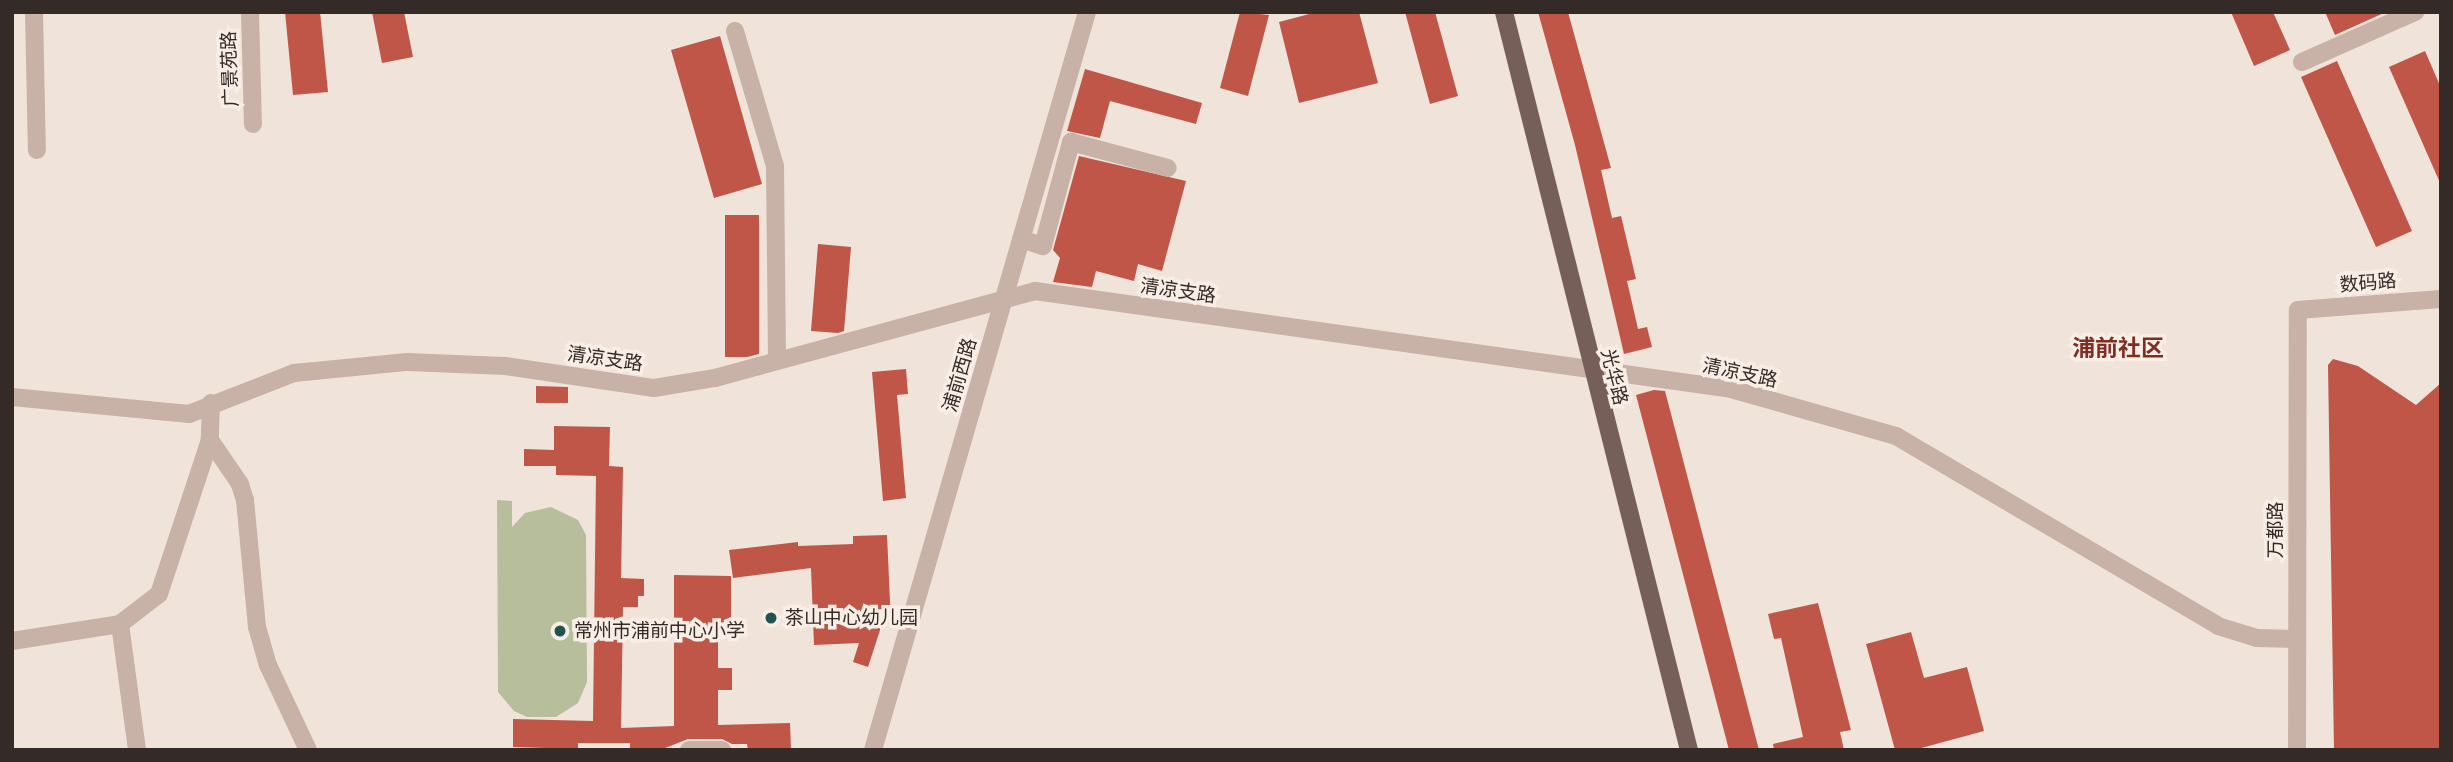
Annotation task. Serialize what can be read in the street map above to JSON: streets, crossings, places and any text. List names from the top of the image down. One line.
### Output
{"streets":{"main road":["光华路"],"street":["广景苑路","数码路","清凉支路","浦前西路","万都路"]},"crossings":[["数码路","万都路"],["清凉支路","浦前西路"],["清凉支路","光华路"],["清凉支路","万都路"]],"districts":["浦前社区"],"places":["茶山中心幼儿园","常州市浦前中心小学"]}
